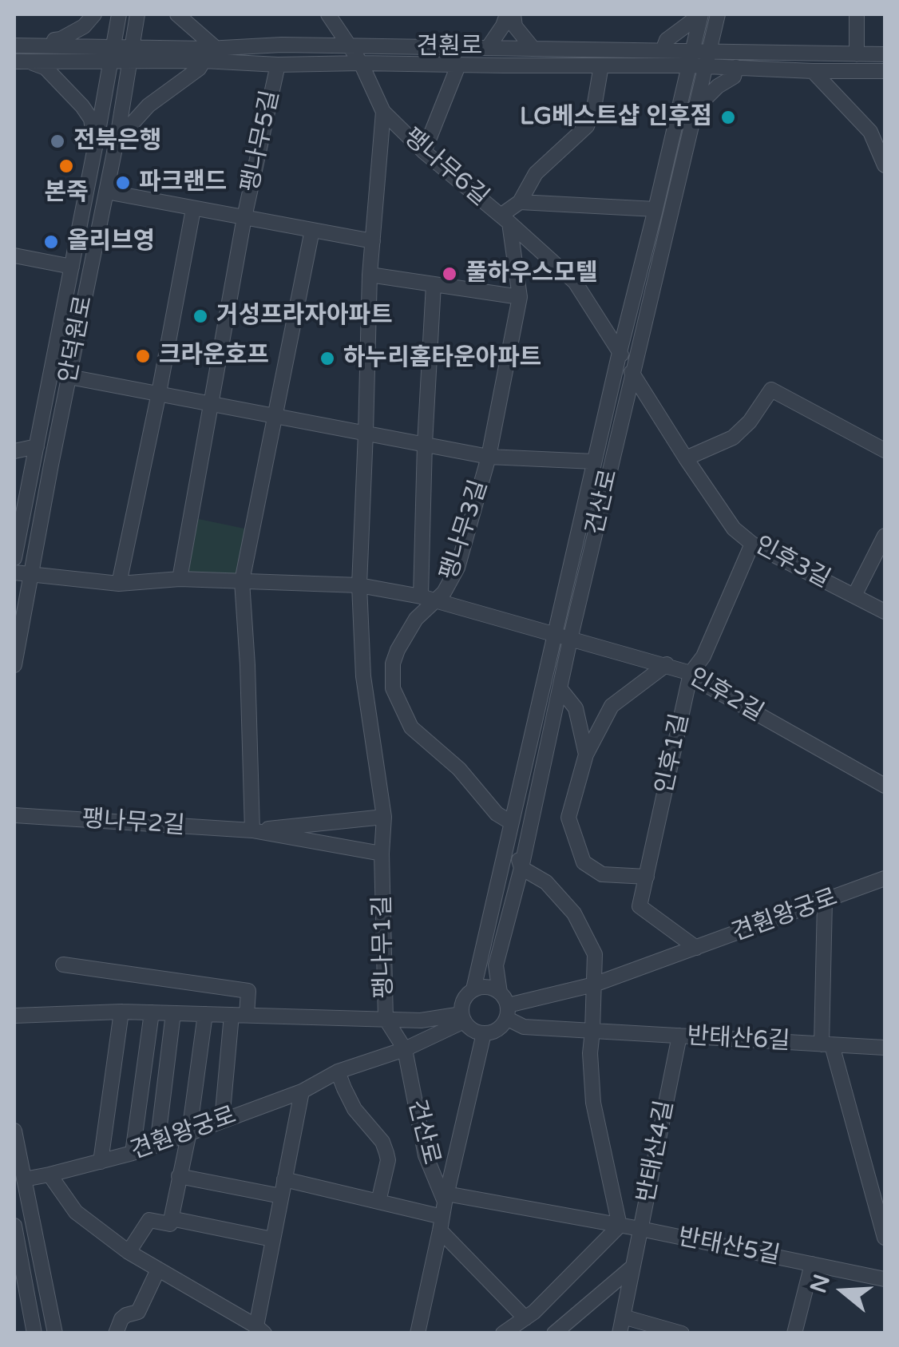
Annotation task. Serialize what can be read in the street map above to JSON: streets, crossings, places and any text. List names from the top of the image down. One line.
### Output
{"streets":{"street":["견훤로","팽나무5길","팽나무6길","안덕원로","건산로","팽나무3길","인후3길","인후2길","인후1길","팽나무2길","견훤왕궁로","팽나무1길","반태산6길","반태산4길","반태산5길"]},"crossings":[["견훤로","팽나무5길"],["견훤로","팽나무6길"],["견훤로","안덕원로"],["견훤로","건산로"],["팽나무5길","팽나무6길"],["팽나무5길","안덕원로"],["팽나무5길","팽나무3길"],["팽나무6길","건산로"],["팽나무6길","팽나무3길"],["팽나무6길","인후3길"],["안덕원로","팽나무3길"],["건산로","팽나무3길"],["건산로","인후3길"],["건산로","인후2길"],["건산로","견훤왕궁로"],["건산로","팽나무1길"],["건산로","반태산6길"],["건산로","반태산5길"],["팽나무3길","인후2길"],["인후3길","인후1길"],["인후2길","인후1길"],["인후1길","견훤왕궁로"],["팽나무2길","팽나무1길"],["견훤왕궁로","반태산6길"],["반태산6길","반태산4길"],["반태산4길","반태산5길"]],"places":["LG베스트샵 인후점","전북은행","본죽","파크랜드","올리브영","풀하우스모텔","거성프라자아파트","크라운호프","하누리홈타운아파트"],"north":"left"}
